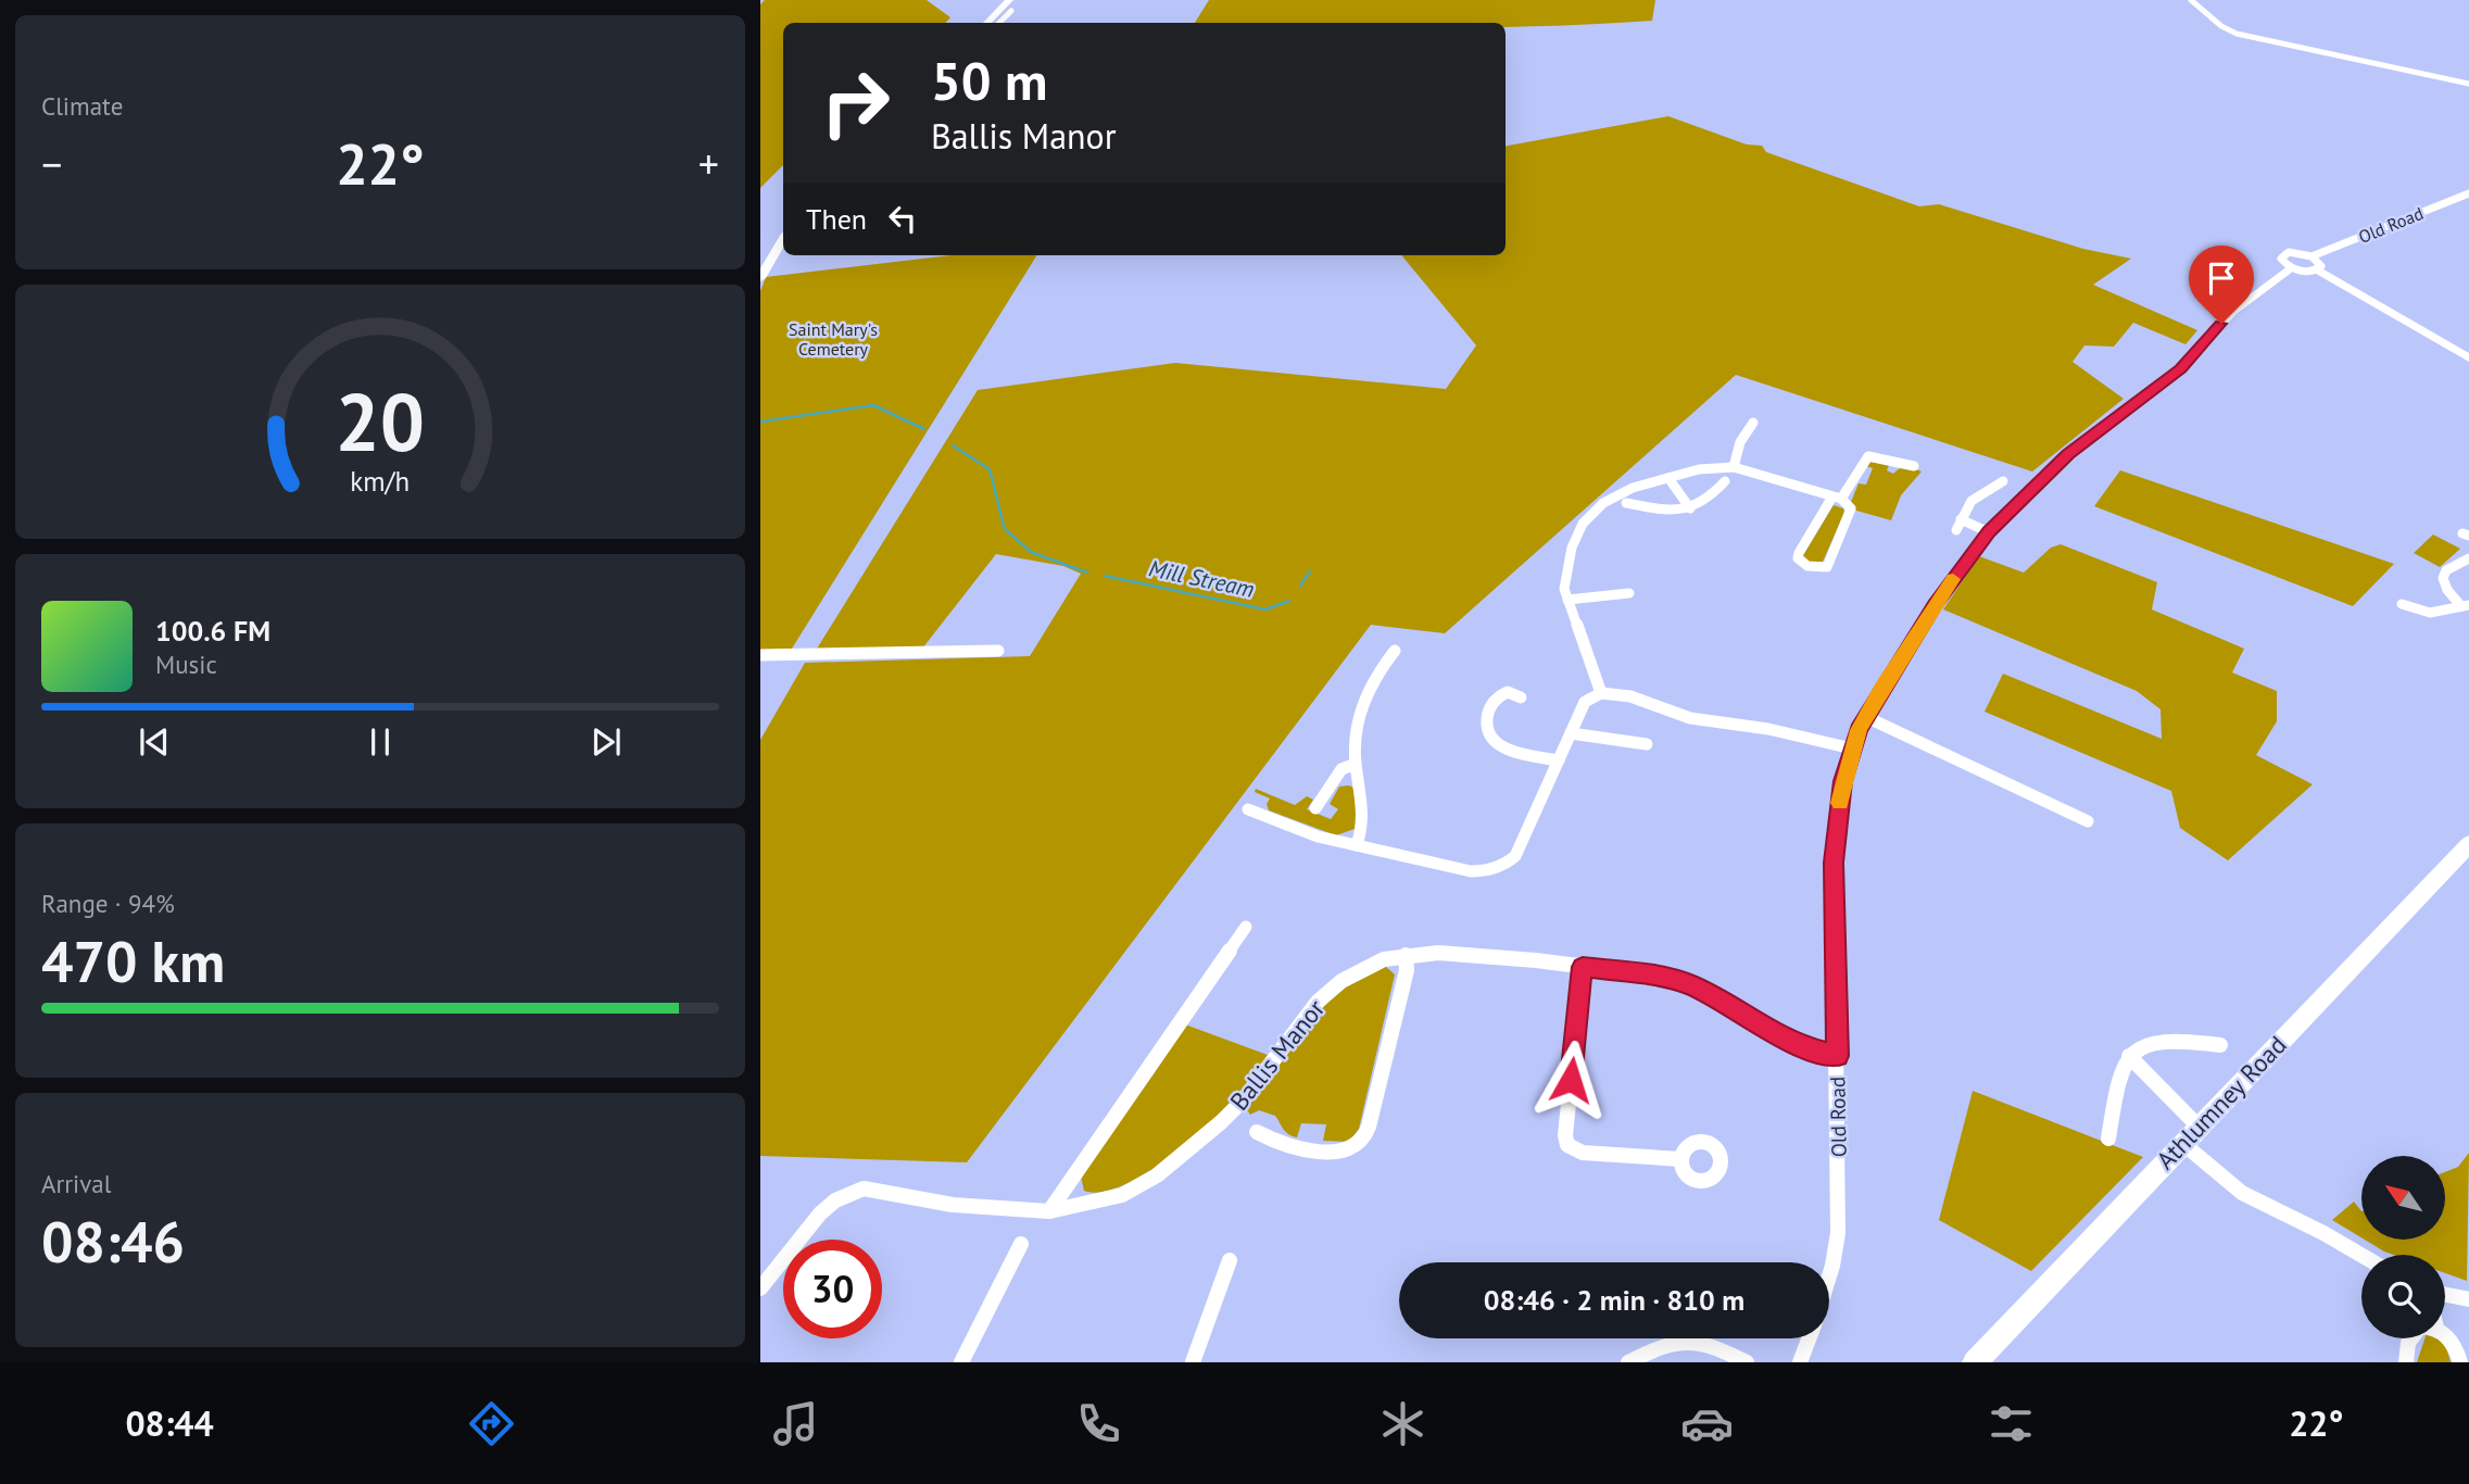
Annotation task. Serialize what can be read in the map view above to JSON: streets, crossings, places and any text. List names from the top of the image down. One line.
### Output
{"streets":{"main road":["Athlumney Road"],"street":["Old Road","Ballis Manor"]},"crossings":[["Old Road","Ballis Manor"]],"water":["Mill Stream"],"parks":["Saint Mary's Cemetery"],"north":"top left","page":{"tile":["Climate",["Range · 94%","470 km"],["Arrival","08:46"]],"turn":["50 m","Ballis Manor"],"heat":["−","22°","+"],"then":"Then","song":["100.6 FM","Music"],"limit":"30","trip":"08:46 · 2 min · 810 m","tabs":["08:44","22°"],"gauge":["20","km/h"]}}
